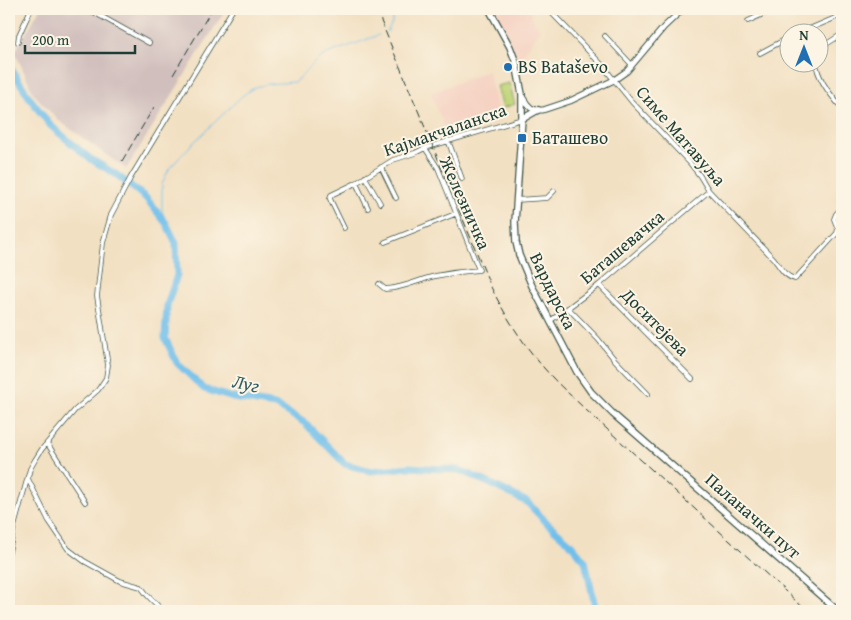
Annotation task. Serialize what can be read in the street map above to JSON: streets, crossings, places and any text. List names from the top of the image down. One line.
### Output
{"streets":{"main road":["Вардарска","Паланачки пут"],"street":["Кајмакчаланска","Симе Матавуља","Железничка","Баташевачка","Доситејева"]},"crossings":[["Кајмакчаланска","Железничка"],["Кајмакчаланска","Вардарска"],["Симе Матавуља","Баташевачка"],["Баташевачка","Вардарска"],["Баташевачка","Доситејева"],["Вардарска","Паланачки пут"]],"water":["Луг"],"places":{"other":["BS Bataševo"],"transit":["Баташево"]},"scale_bar":"200 m","north":"top"}
